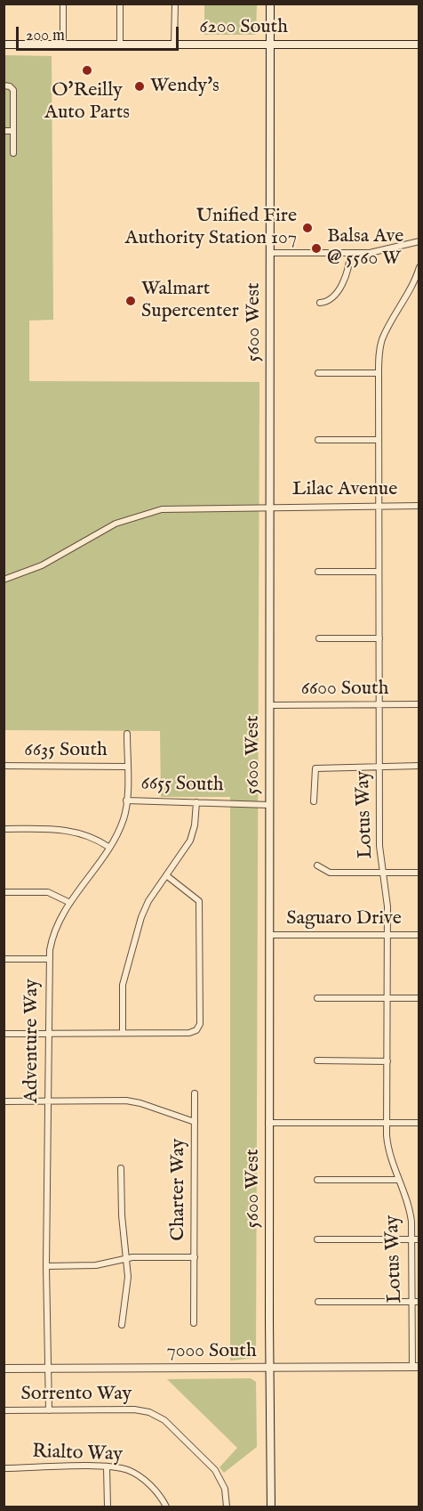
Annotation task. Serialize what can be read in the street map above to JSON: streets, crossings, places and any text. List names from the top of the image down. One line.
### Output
{"streets":{"main road":["6200 South","5600 West"],"street":["Lilac Avenue","6600 South","6635 South","6655 South","Lotus Way","Saguaro Drive","Adventure Way","Charter Way","7000 South","Sorrento Way","Rialto Way"]},"crossings":[["6200 South","5600 West"],["5600 West","Lilac Avenue"],["5600 West","6600 South"],["5600 West","6655 South"],["5600 West","Saguaro Drive"],["5600 West","7000 South"],["Lilac Avenue","Lotus Way"],["6600 South","Lotus Way"],["6635 South","Adventure Way"],["6655 South","Adventure Way"],["Lotus Way","Saguaro Drive"],["Lotus Way","7000 South"],["Adventure Way","7000 South"],["Adventure Way","Sorrento Way"]],"places":["O'Reilly Auto Parts","Wendy's","Unified Fire Authority Station 107","Balsa Ave @ 5560 W","Walmart Supercenter"],"scale_bar":"200 m"}
